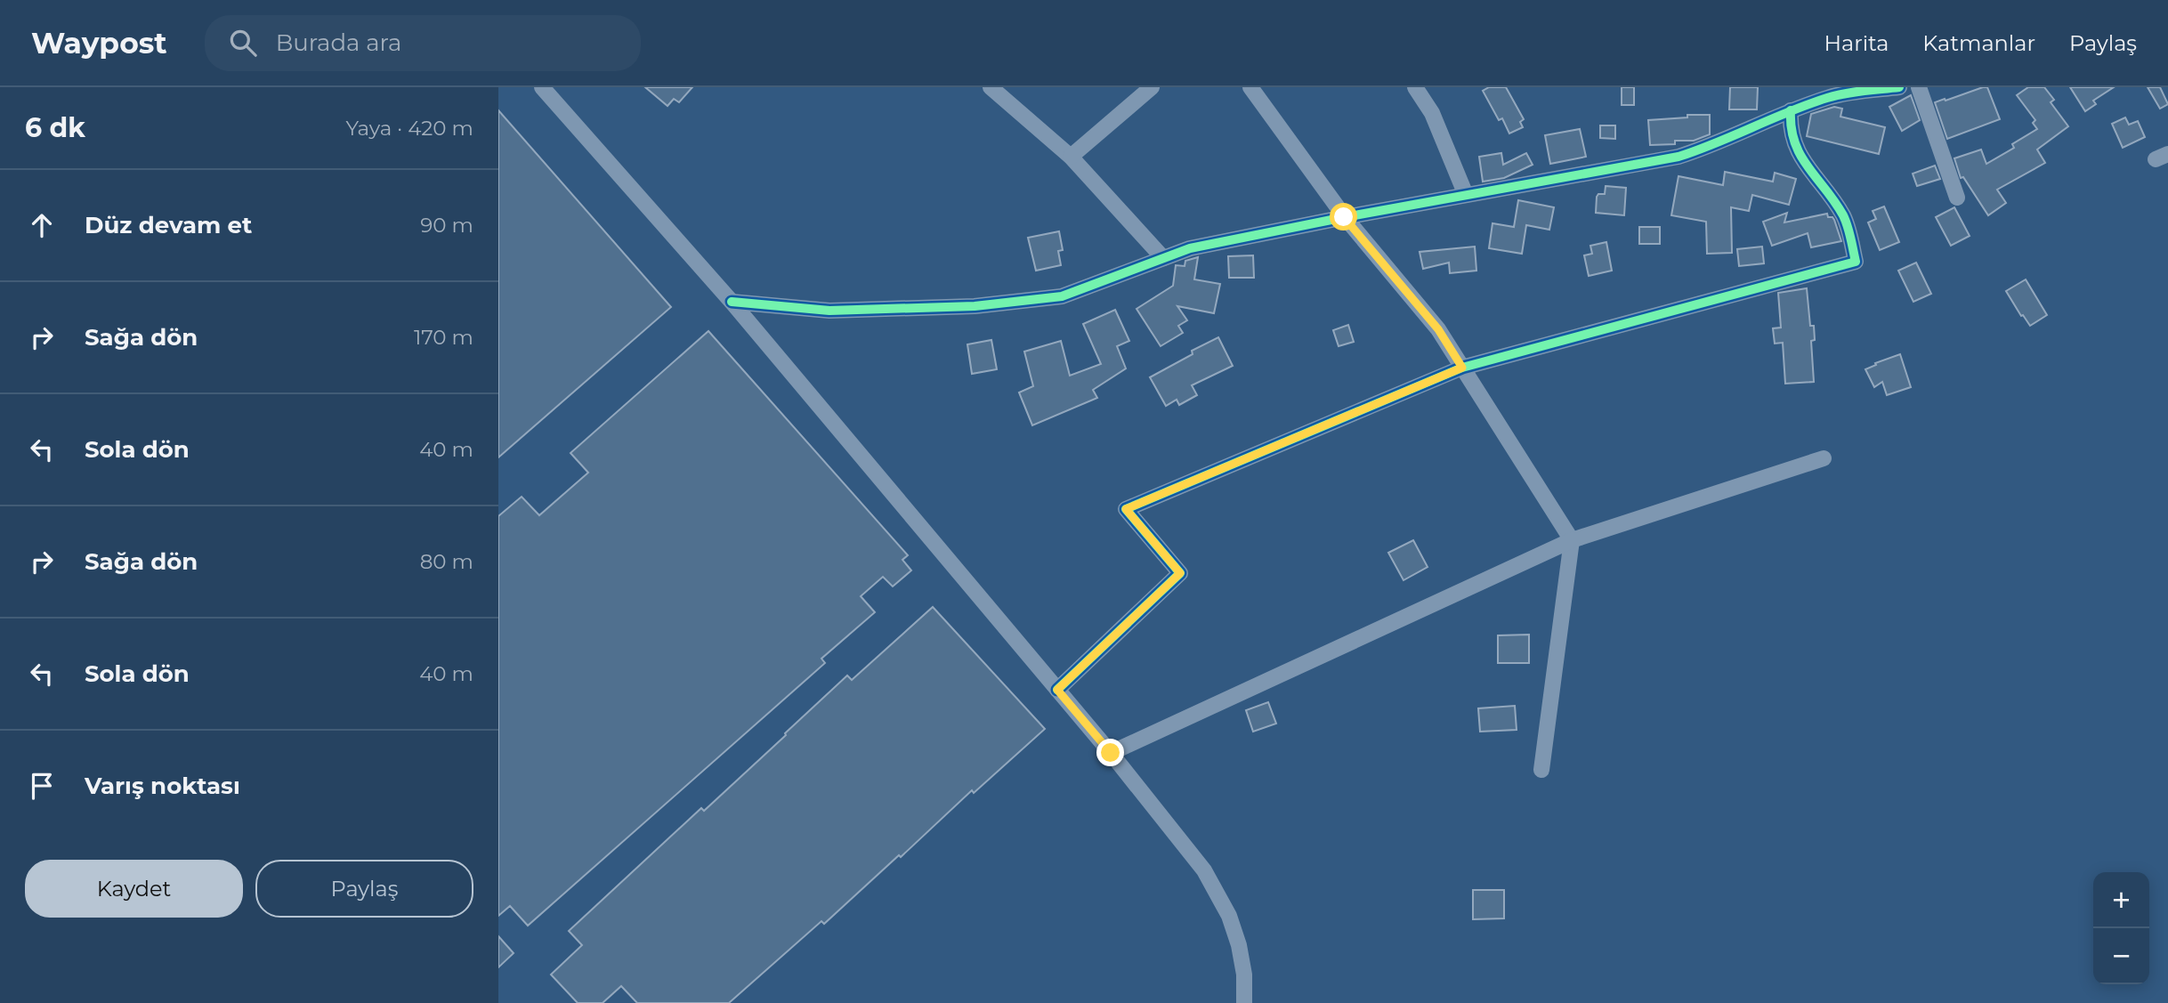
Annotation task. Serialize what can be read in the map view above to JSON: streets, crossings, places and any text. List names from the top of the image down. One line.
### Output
{"page":{"header":"Waypost","search":"Burada ara","nav":["Harita","Katmanlar","Paylaş"],"heading":["6 dk","Yaya · 420 m"],"list":[["Düz devam et","90 m"],["Sağa dön","170 m"],["Sola dön","40 m"],["Sağa dön","80 m"],["Sola dön","40 m"],"Varış noktası"],"buttons":["Kaydet","Paylaş"],"map_buttons":["+","−"]}}
